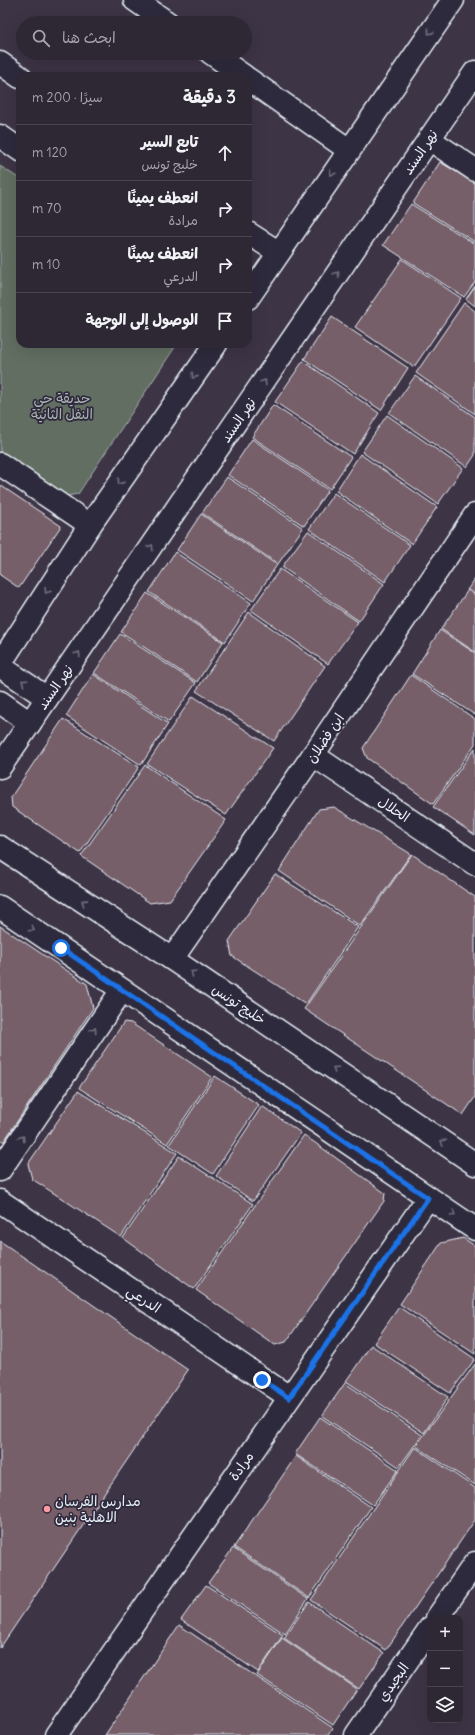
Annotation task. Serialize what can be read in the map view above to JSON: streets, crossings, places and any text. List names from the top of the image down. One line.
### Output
{"streets":{"street":["نهر السند","ابن فضلان","الحلال","خليج تونس","الدرعي","مرادة","البجيدي"]},"crossings":[["ابن فضلان","الحلال"],["ابن فضلان","خليج تونس"],["الدرعي","مرادة"]],"parks":["حديقة حي النفل الثانية"],"places":["مدارس الفرسان الاهلية بنين"],"page":{"search":"ابحث هنا","heading":["3 دقيقة","سيرًا · 200 m"],"list":[["تابع السير","خليج تونس","120 m"],["انعطف يمينًا","مرادة","70 m"],["انعطف يمينًا","الدرعي","10 m"],"الوصول إلى الوجهة"],"map_buttons":["+","−"]}}
